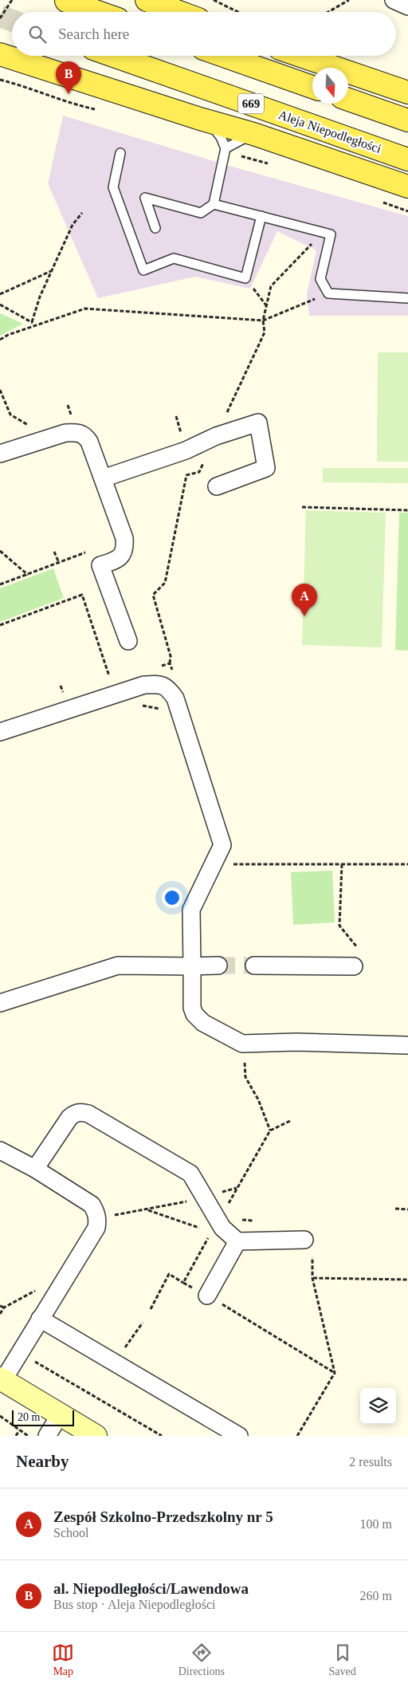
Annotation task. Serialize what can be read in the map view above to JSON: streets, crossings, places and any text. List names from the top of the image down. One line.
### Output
{"streets":{"main road":["669","Aleja Niepodległości"]},"scale_bar":"20 m","north":"bottom","page":{"search":"Search here","pins":["B","A"],"scale":"20 m","heading":["Nearby","2 results"],"list":[{"mark":"A","name":"Zespół Szkolno-Przedszkolny nr 5","note":"School","value":"100 m"},{"mark":"B","name":"al. Niepodległości/Lawendowa","note":"Bus stop · Aleja Niepodległości","value":"260 m"}],"nav":["Map","Directions","Saved"]}}
